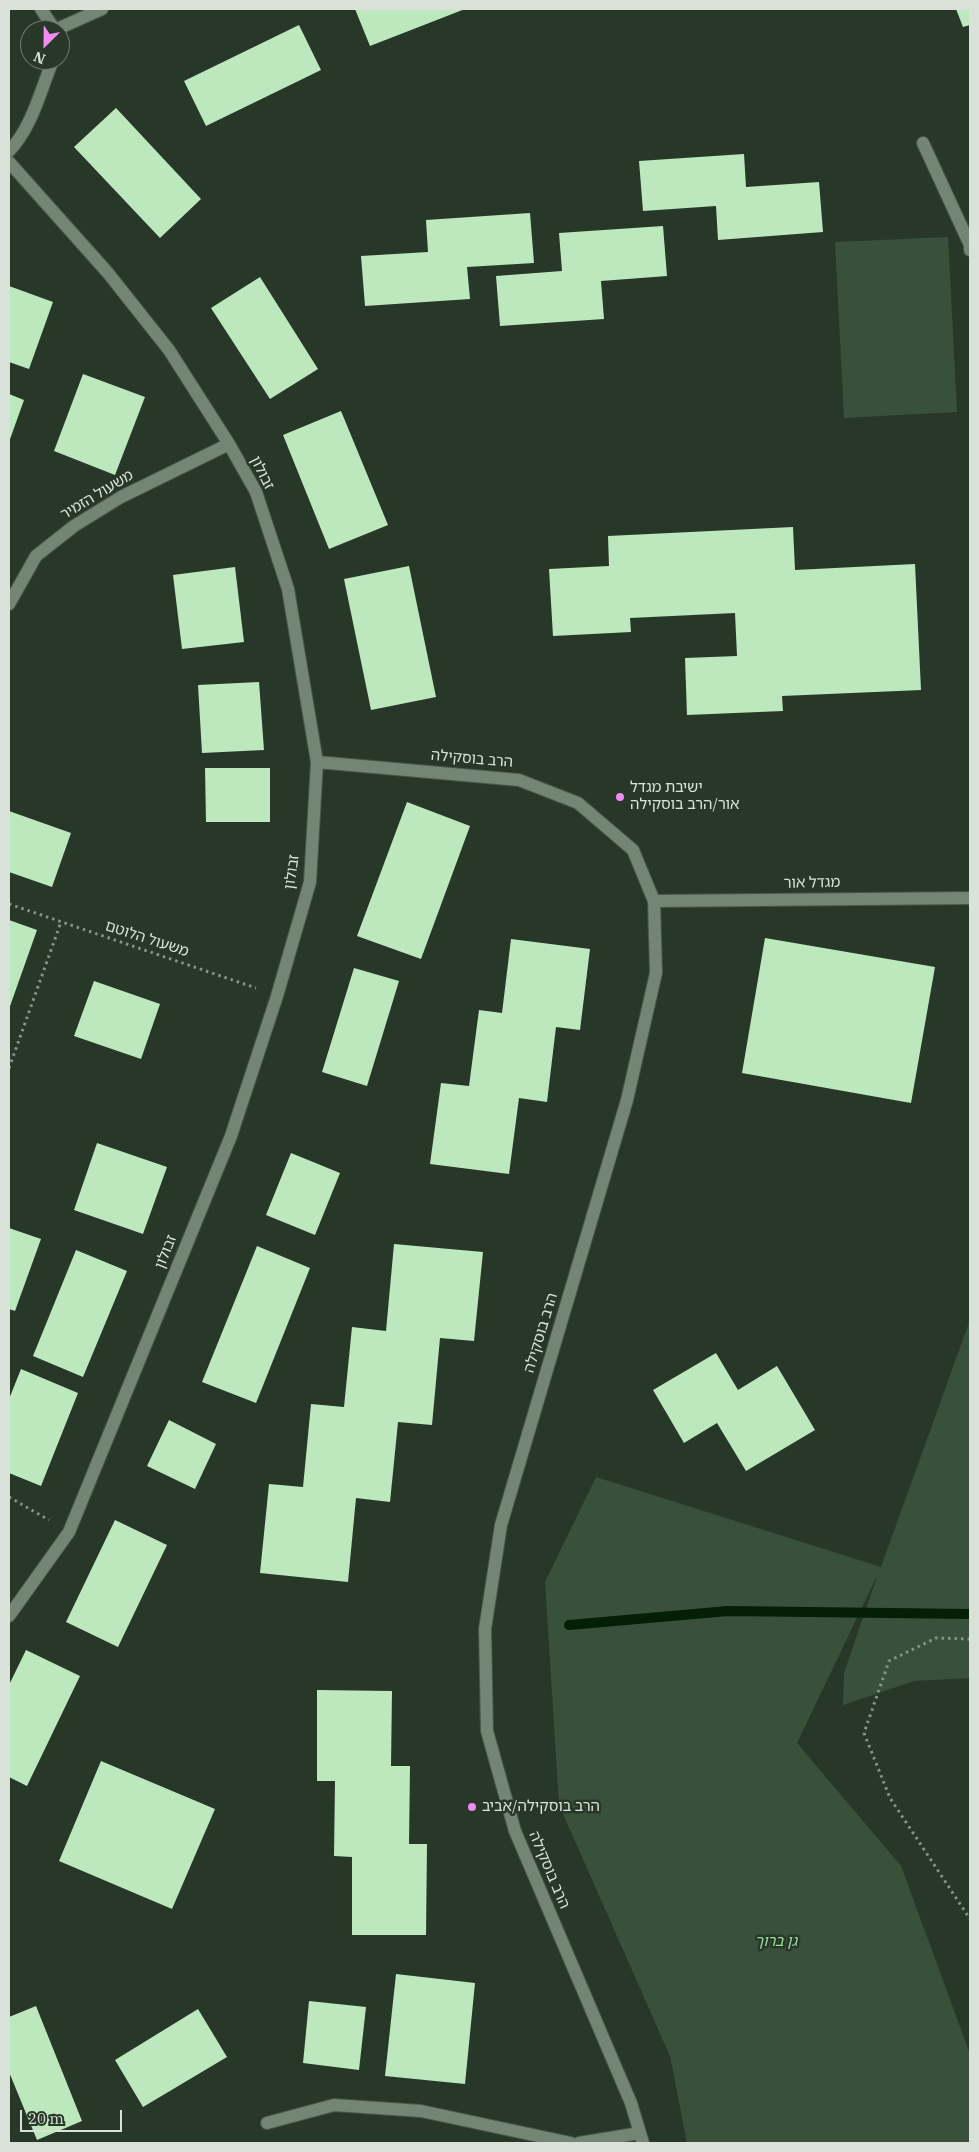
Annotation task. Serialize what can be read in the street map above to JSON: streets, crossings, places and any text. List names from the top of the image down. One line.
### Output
{"streets":{"street":["זבולון","משעול הזמיר","הרב בוסקילה","מגדל אור"],"path":["משעול הלוטם"]},"crossings":[["זבולון","משעול הזמיר"],["זבולון","הרב בוסקילה"],["זבולון","משעול הלוטם"],["הרב בוסקילה","מגדל אור"]],"parks":["גן ברוך"],"places":["ישיבת מגדל אור/הרב בוסקילה","הרב בוסקילה/אביב"],"scale_bar":"20 m","north":"bottom left"}
